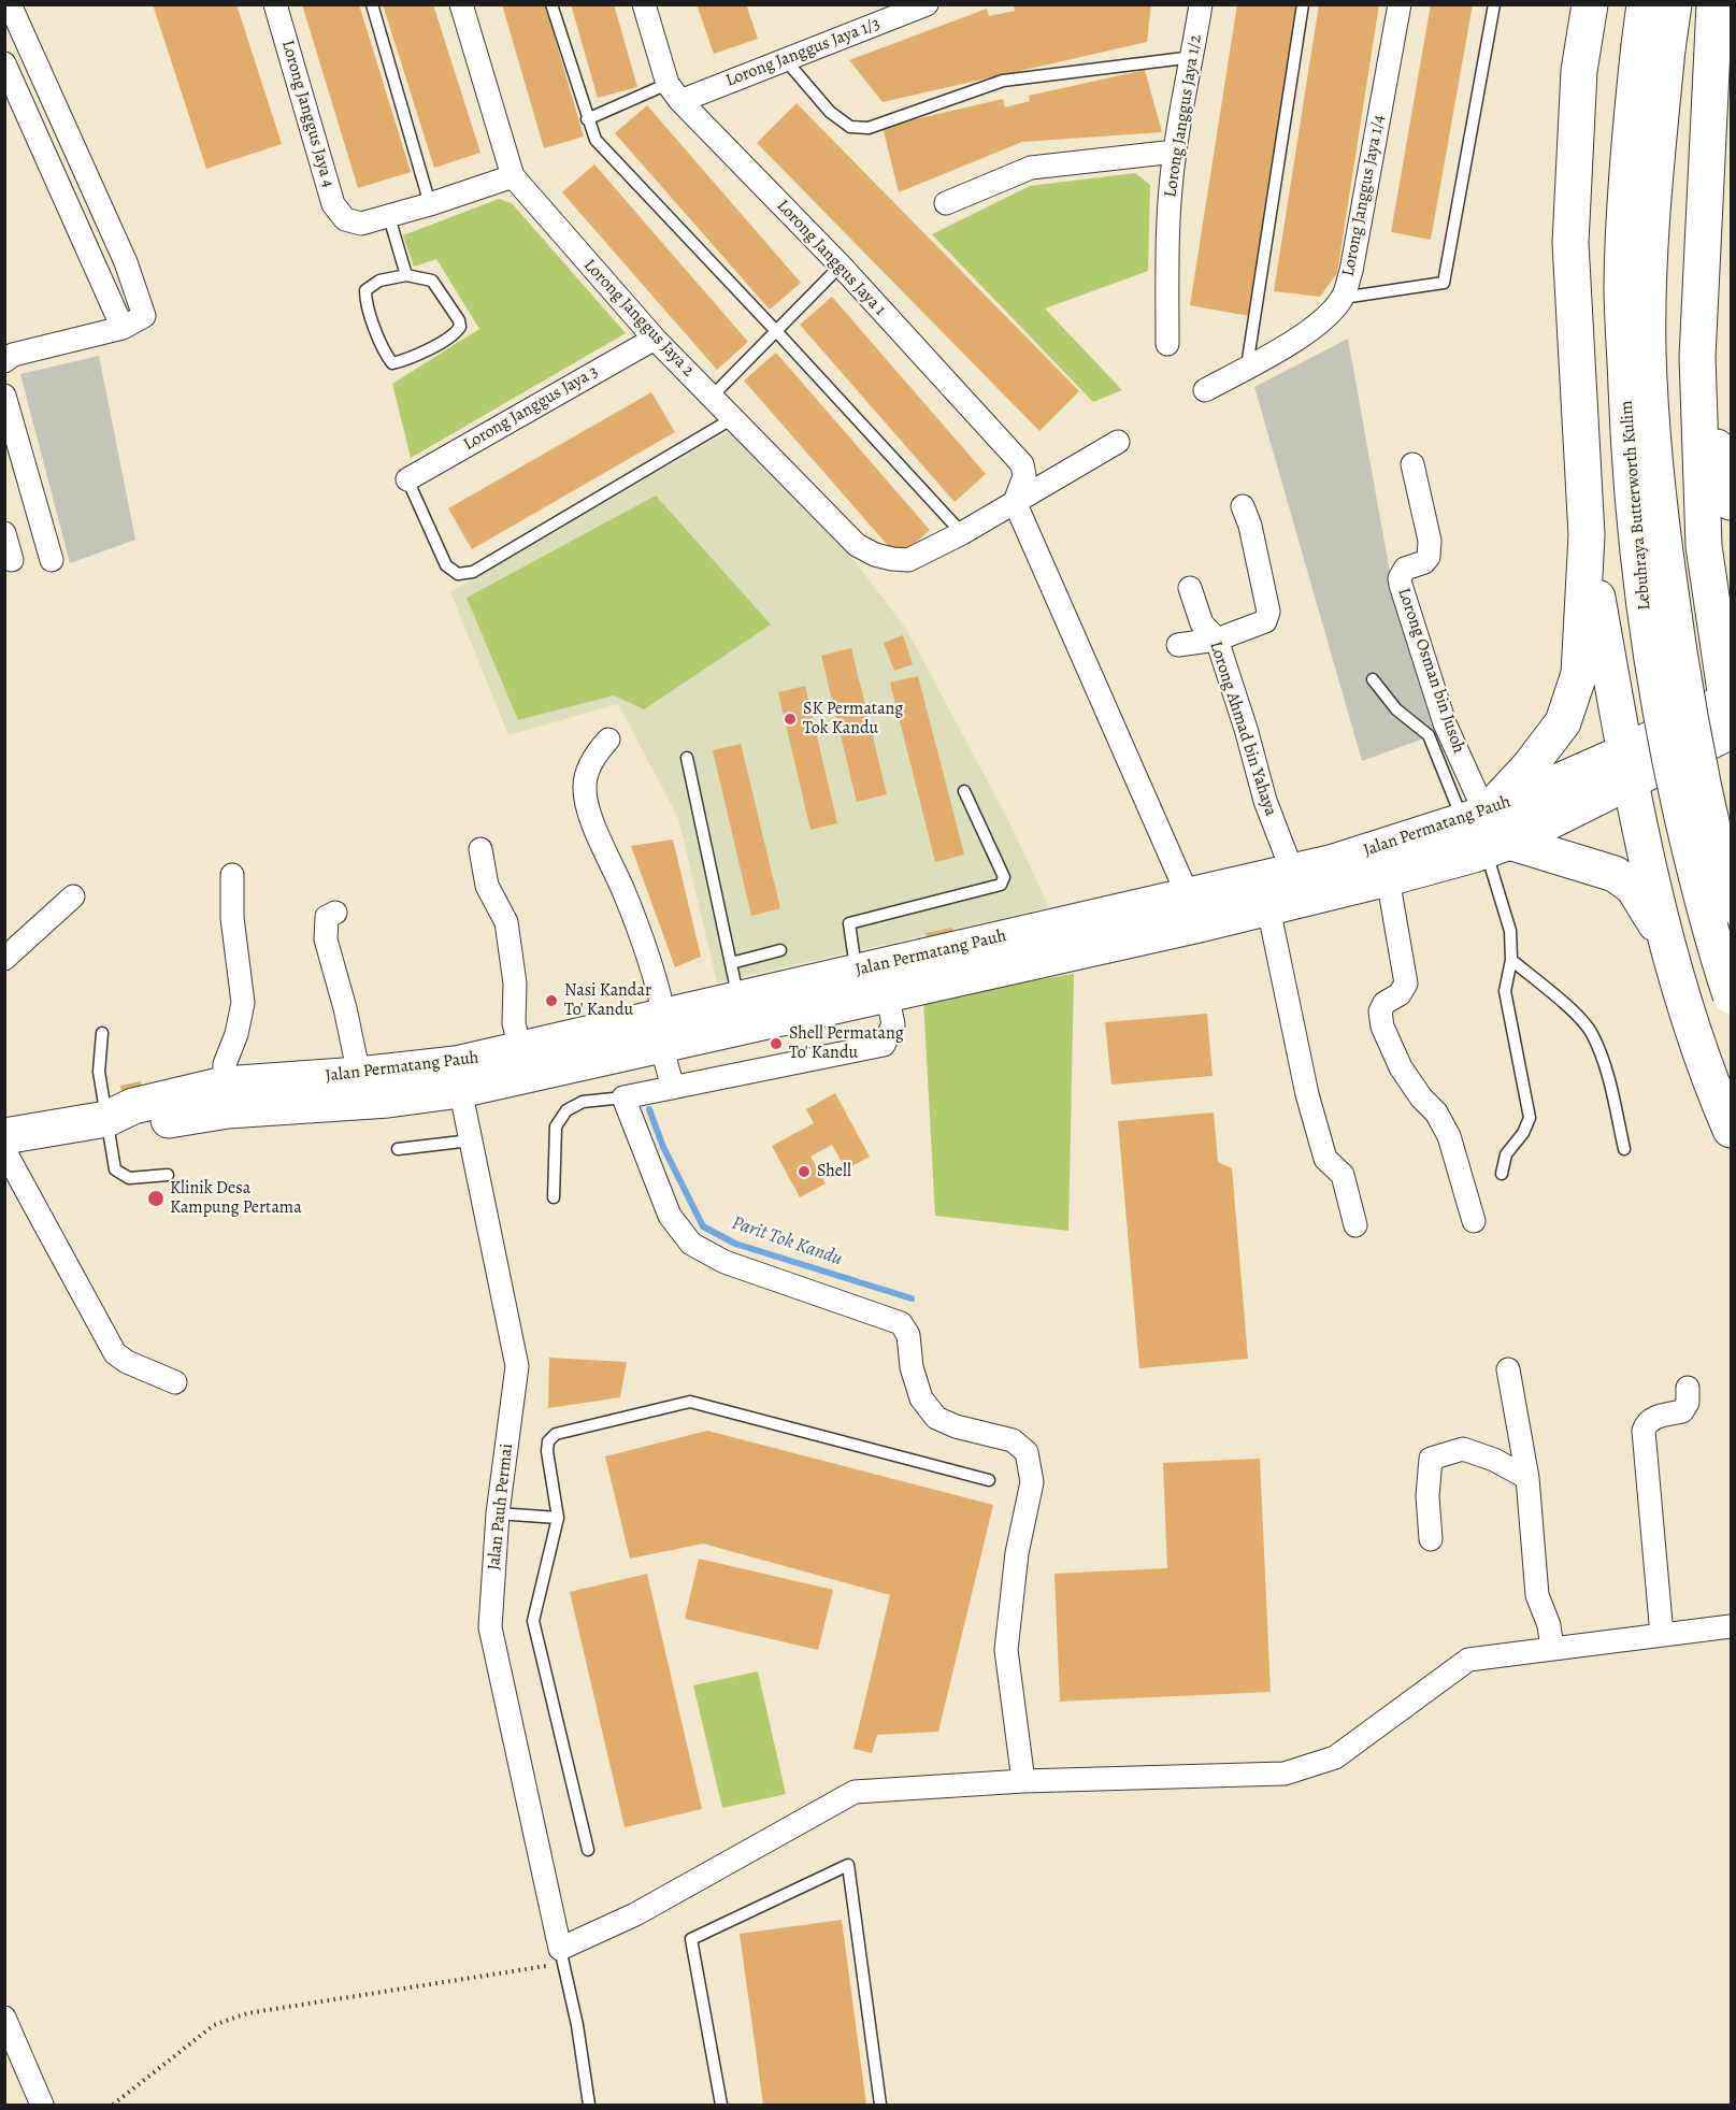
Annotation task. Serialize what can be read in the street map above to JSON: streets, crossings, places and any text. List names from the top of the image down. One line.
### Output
{"streets":{"main road":["Lebuhraya Butterworth Kulim","Jalan Permatang Pauh"],"street":["Lorong Janggus Jaya 1/3","Lorong Janggus Jaya 4","Lorong Janggus Jaya 1/2","Lorong Janggus Jaya 1/4","Lorong Janggus Jaya 1","Lorong Janggus Jaya 2","Lorong Janggus Jaya 3","Lorong Osman bin Jusoh","Lorong Ahmad bin Yahaya","Jalan Pauh Permai"]},"crossings":[["Lorong Janggus Jaya 1/3","Lorong Janggus Jaya 1"],["Lorong Janggus Jaya 2","Lorong Janggus Jaya 3"],["Lorong Osman bin Jusoh","Jalan Permatang Pauh"],["Lorong Ahmad bin Yahaya","Jalan Permatang Pauh"],["Jalan Permatang Pauh","Jalan Pauh Permai"]],"water":["Parit Tok Kandu"],"places":["SK Permatang Tok Kandu","Nasi Kandar To' Kandu","Shell Permatang To' Kandu","Shell","Klinik Desa Kampung Pertama"]}
